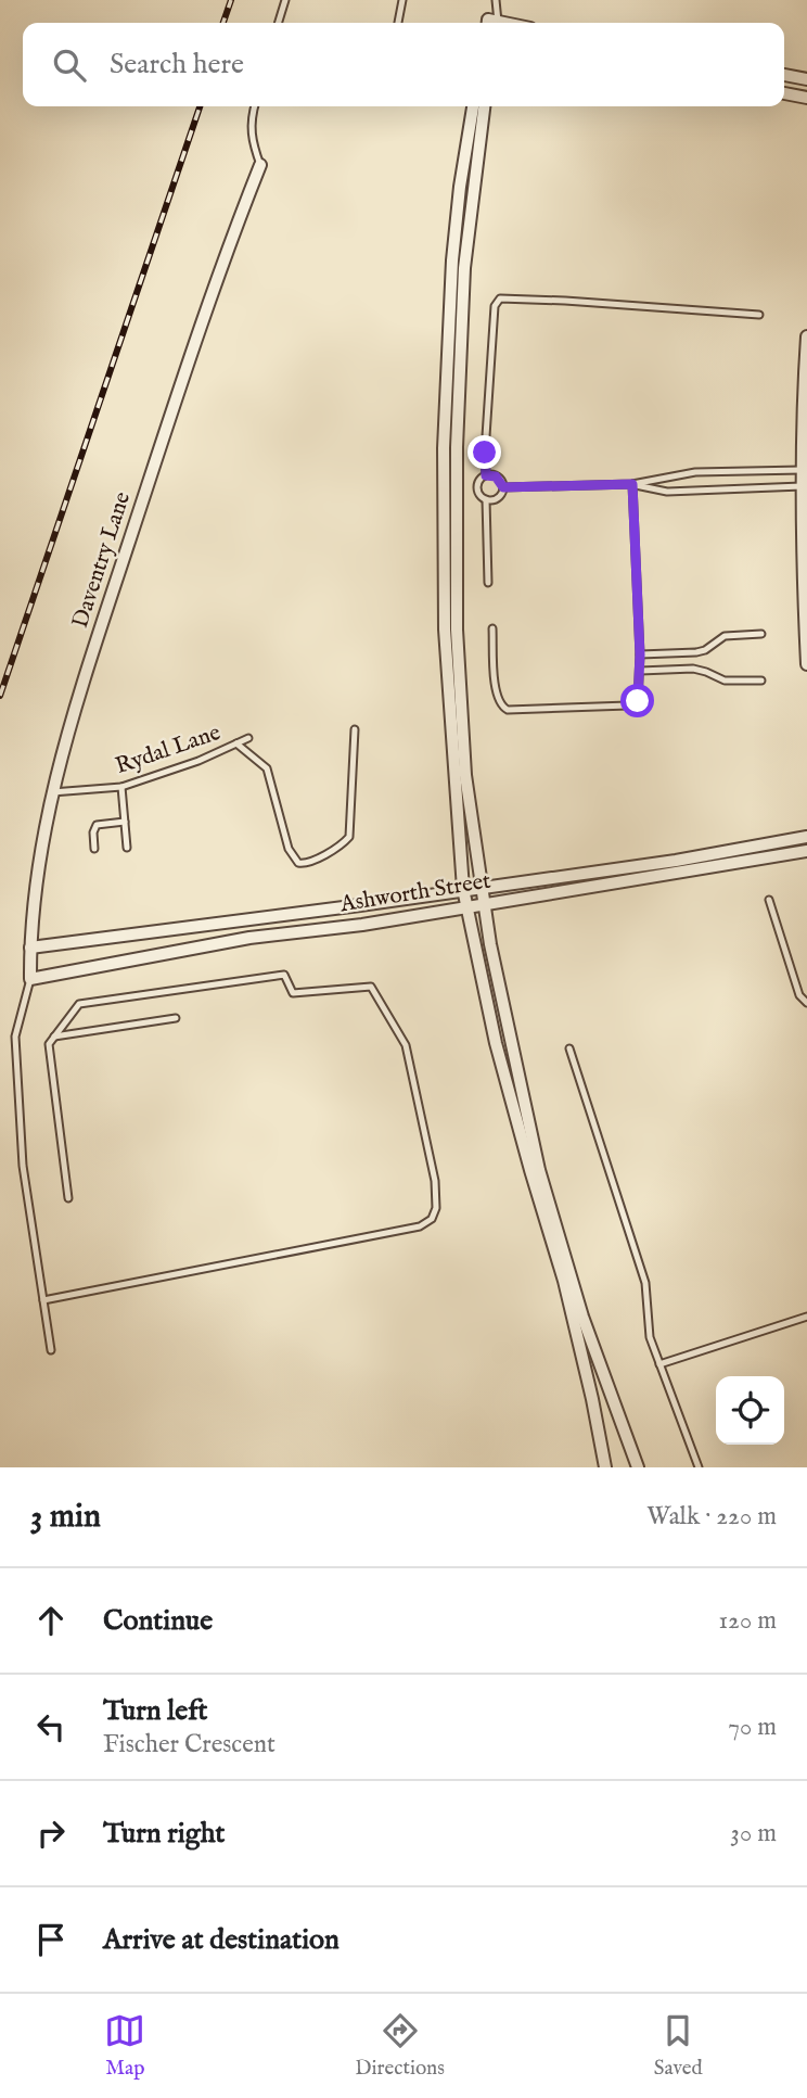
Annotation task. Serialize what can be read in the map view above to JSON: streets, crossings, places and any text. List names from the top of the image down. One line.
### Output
{"streets":{"street":["Daventry Lane","Ashworth Street"],"lane":["Rydal Lane"]},"crossings":[["Daventry Lane","Rydal Lane"],["Daventry Lane","Ashworth Street"]],"page":{"search":"Search here","heading":["3 min","Walk · 220 m"],"list":[["Continue","120 m"],["Turn left","Fischer Crescent","70 m"],["Turn right","30 m"],"Arrive at destination"],"nav":["Map","Directions","Saved"]}}
